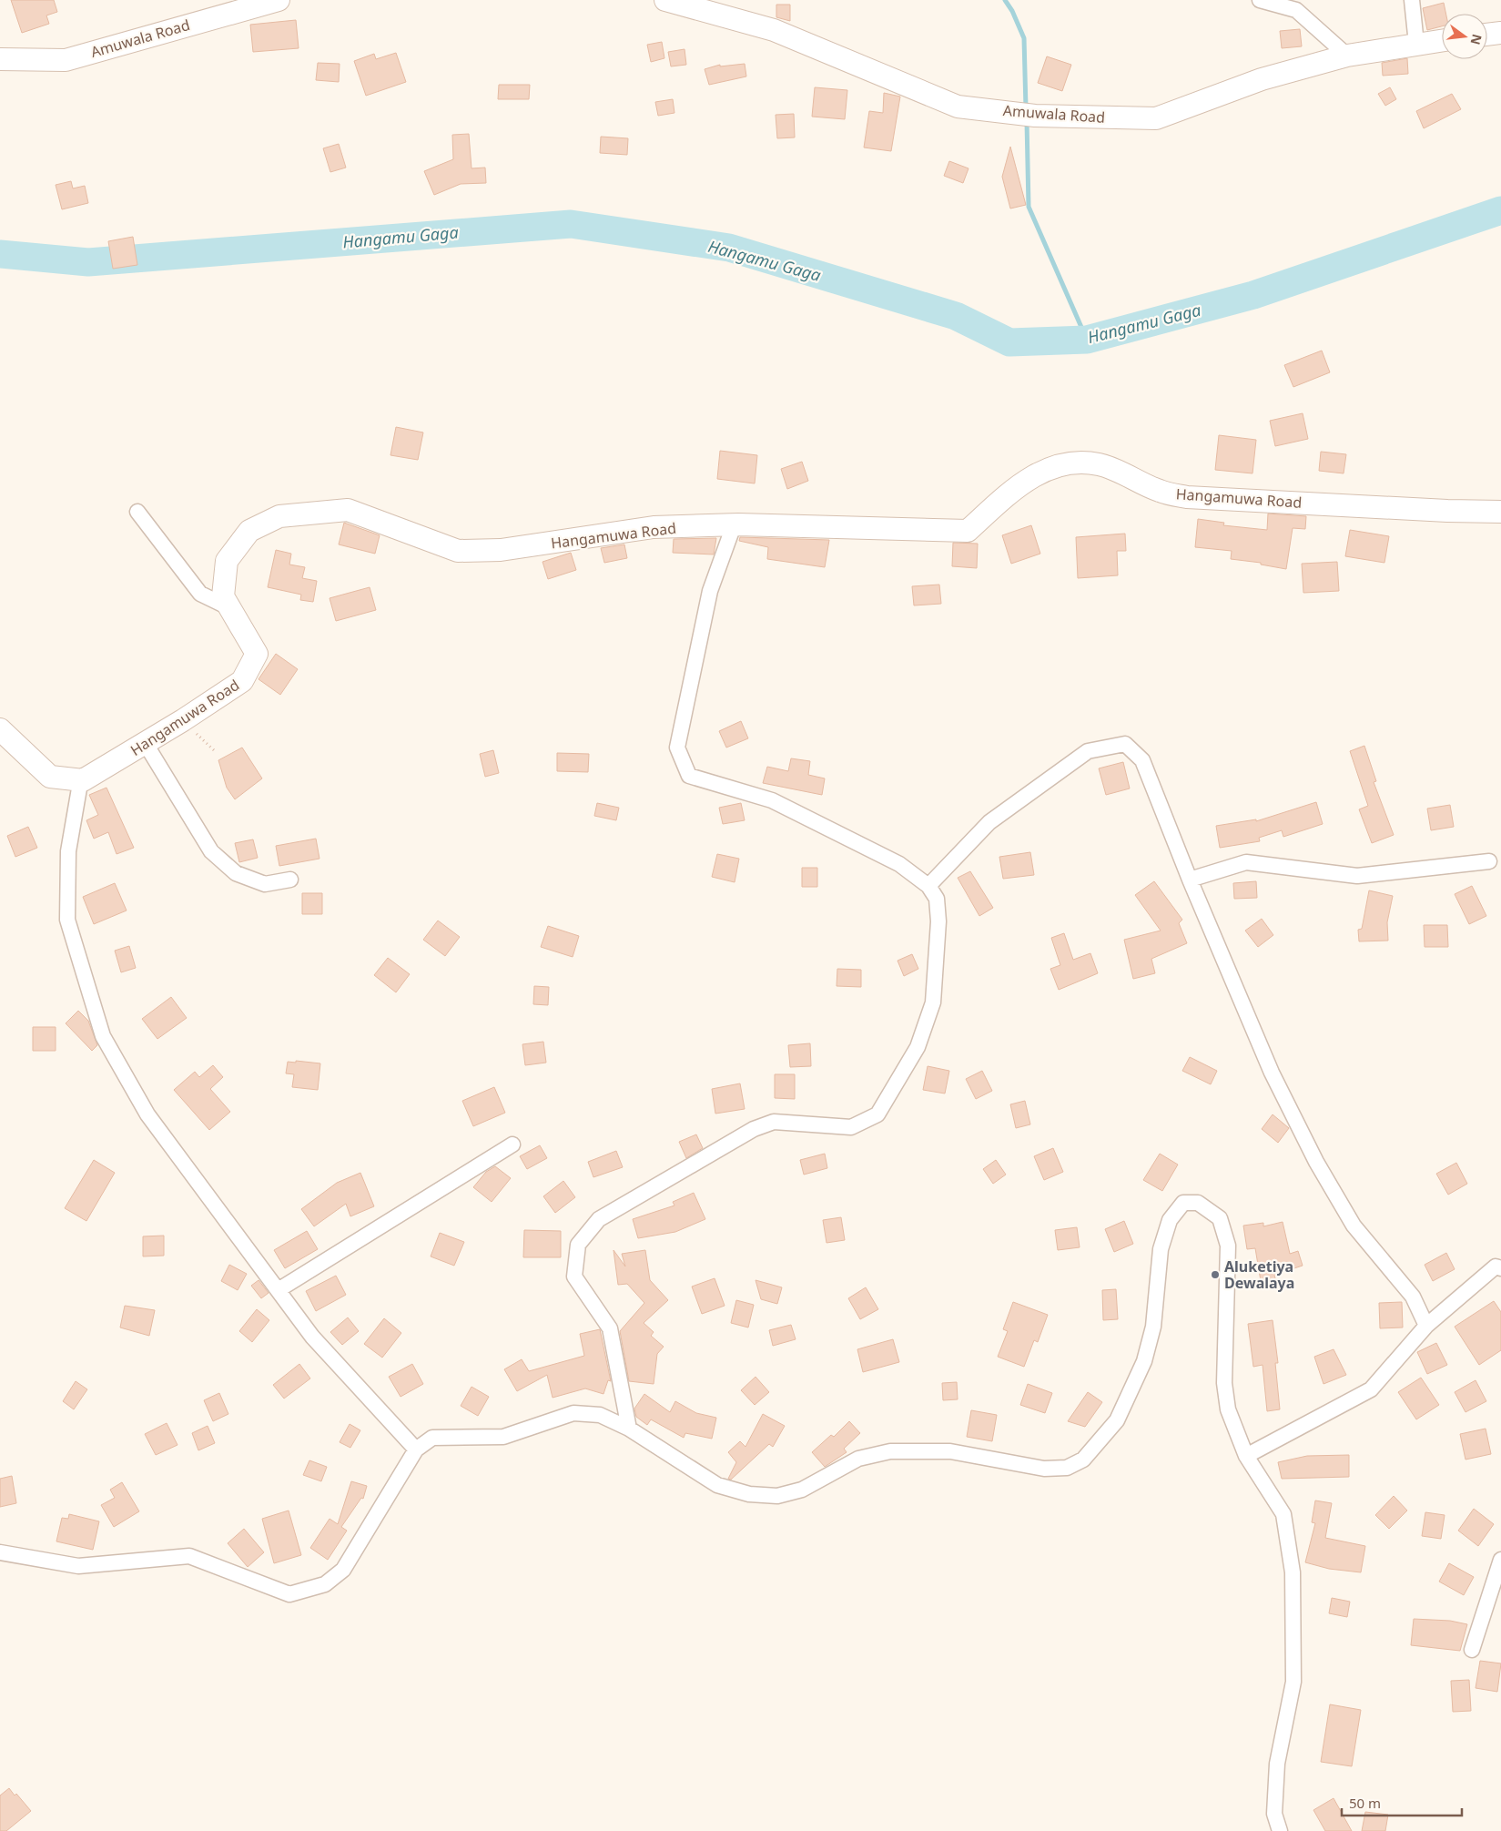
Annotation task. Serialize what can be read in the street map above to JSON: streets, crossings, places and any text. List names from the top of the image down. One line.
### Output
{"streets":{"street":["Amuwala Road","Hangamuwa Road"]},"water":["Hangamu Gaga"],"places":["Aluketiya Dewalaya"],"scale_bar":"50 m","north":"right"}
